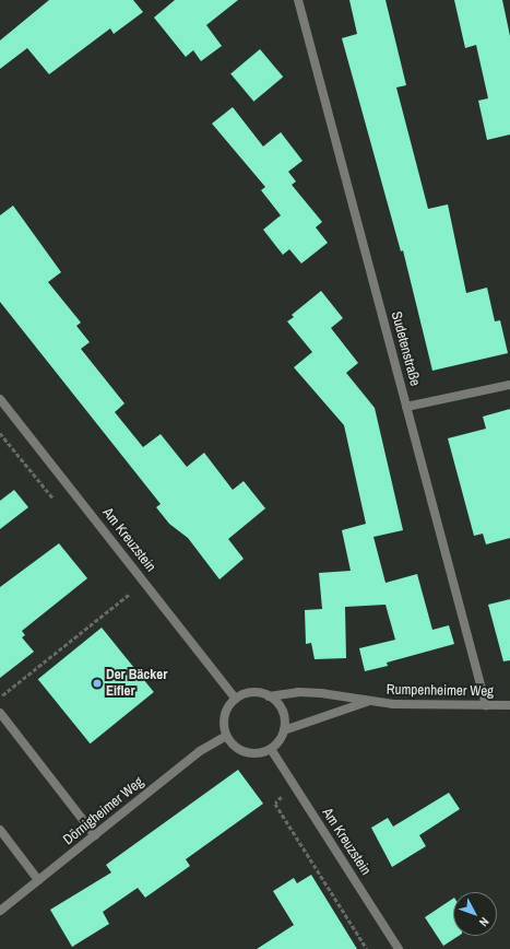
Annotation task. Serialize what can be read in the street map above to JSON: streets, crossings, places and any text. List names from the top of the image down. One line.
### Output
{"streets":{"street":["Sudetenstraße","Am Kreuzstein","Rumpenheimer Weg","Dörnigheimer Weg"]},"crossings":[["Sudetenstraße","Rumpenheimer Weg"],["Am Kreuzstein","Rumpenheimer Weg"],["Am Kreuzstein","Dörnigheimer Weg"],["Rumpenheimer Weg","Dörnigheimer Weg"]],"places":["Der Bäcker Eifler"],"north":"bottom right"}
